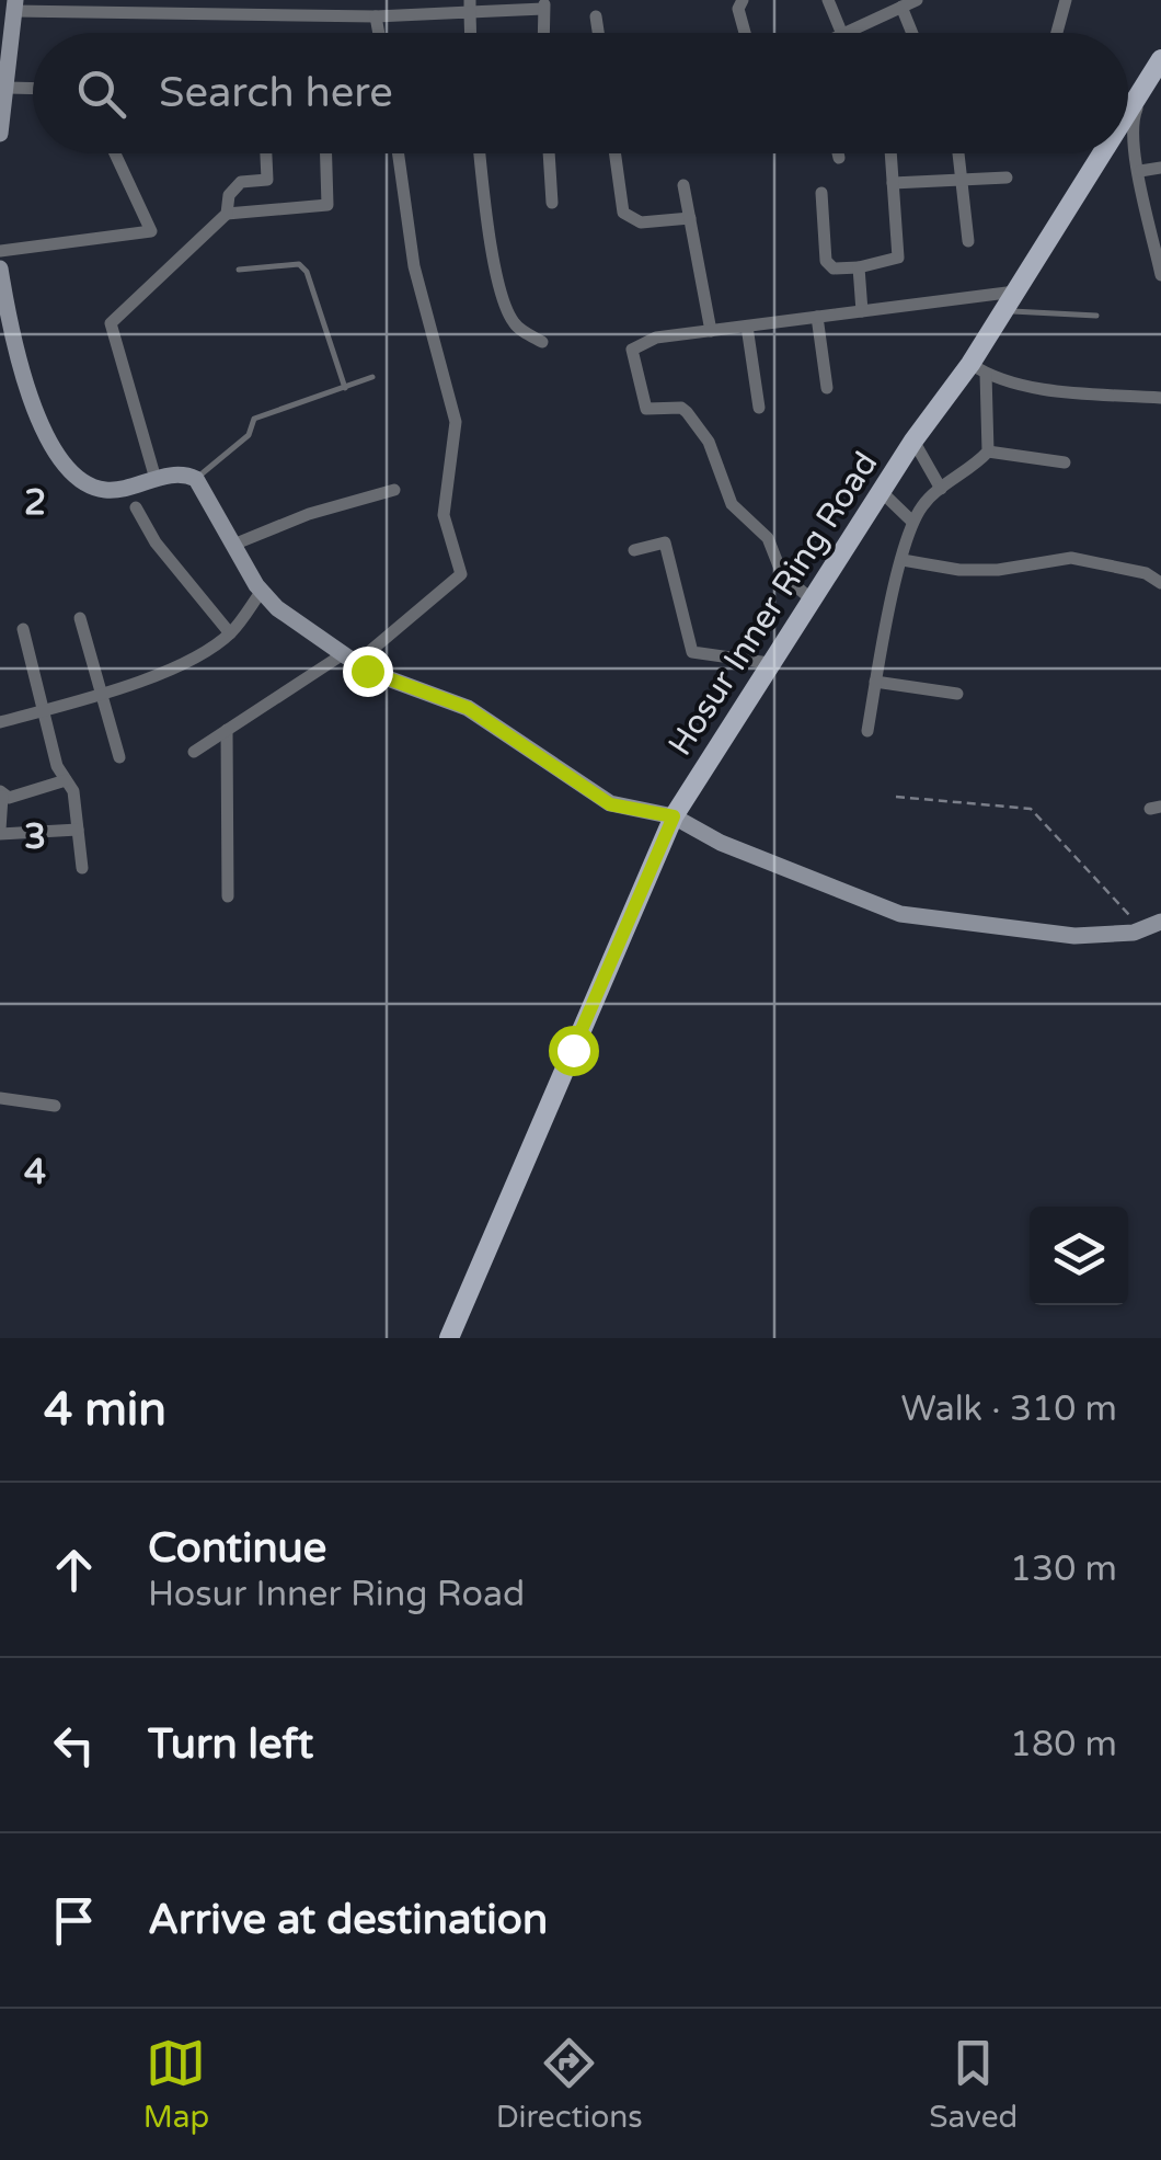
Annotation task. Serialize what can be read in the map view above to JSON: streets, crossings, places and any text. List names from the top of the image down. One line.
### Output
{"streets":{"main road":["Hosur Inner Ring Road"]},"page":{"search":"Search here","heading":["4 min","Walk · 310 m"],"list":[["Continue","Hosur Inner Ring Road","130 m"],["Turn left","180 m"],"Arrive at destination"],"nav":["Map","Directions","Saved"]},"grid":{"rows":["2","3","4"]}}
